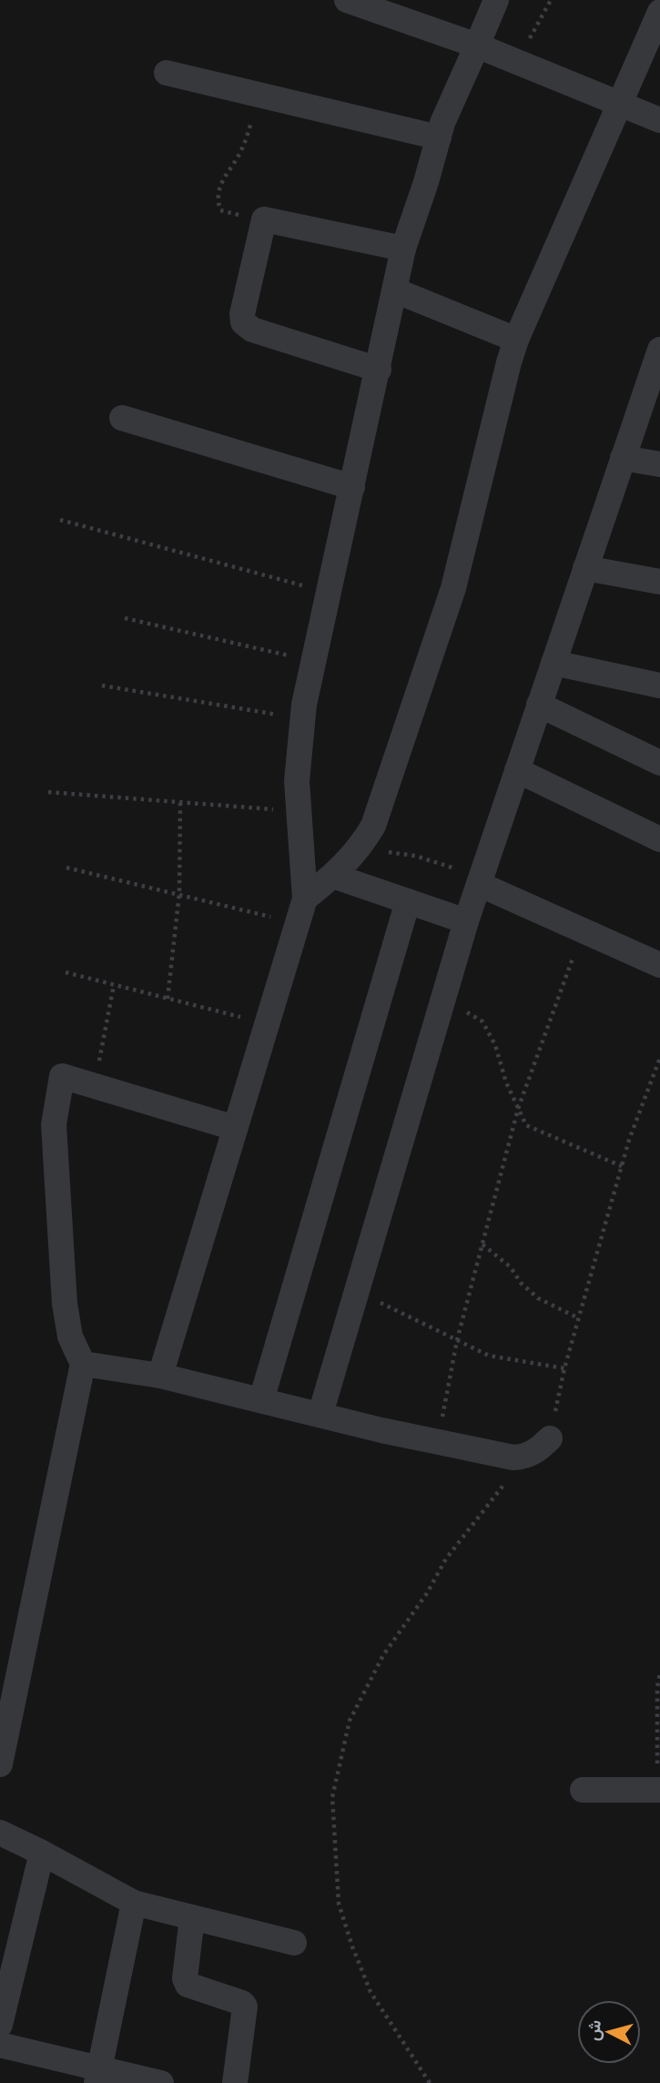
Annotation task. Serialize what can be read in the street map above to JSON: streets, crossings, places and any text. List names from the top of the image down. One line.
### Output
{"north":"left"}
